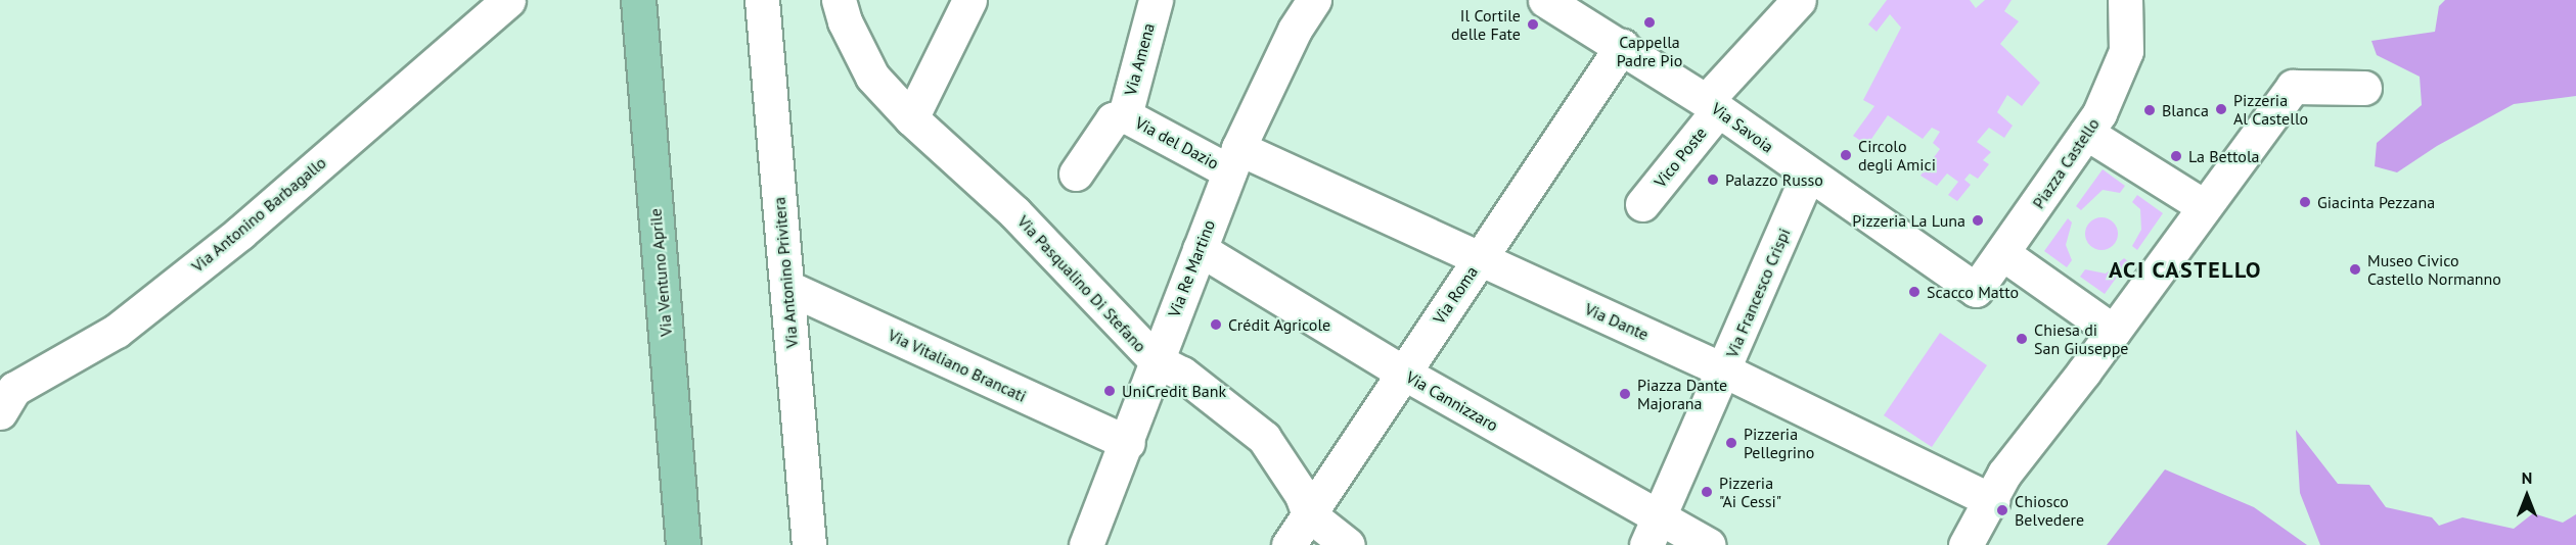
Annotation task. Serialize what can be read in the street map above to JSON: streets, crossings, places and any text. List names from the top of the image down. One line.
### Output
{"streets":{"main road":["Via Ventuno Aprile"],"street":["Via Amena","Via Savoia","Via del Dazio","Vico Poste","Piazza Castello","Via Antonino Barbagallo","Via Re Martino","Via Antonino Privitera","Via Pasqualino Di Stefano","Via Francesco Crispi","Via Roma","Via Dante","Via Vitaliano Brancati","Via Cannizzaro"]},"crossings":[["Via Amena","Via del Dazio"],["Via Savoia","Vico Poste"],["Via Savoia","Piazza Castello"],["Via Savoia","Via Francesco Crispi"],["Via Savoia","Via Roma"],["Via del Dazio","Via Re Martino"],["Via del Dazio","Via Dante"],["Via Re Martino","Via Pasqualino Di Stefano"],["Via Re Martino","Via Dante"],["Via Re Martino","Via Vitaliano Brancati"],["Via Re Martino","Via Cannizzaro"],["Via Antonino Privitera","Via Vitaliano Brancati"],["Via Pasqualino Di Stefano","Via Roma"],["Via Francesco Crispi","Via Dante"],["Via Francesco Crispi","Via Cannizzaro"],["Via Roma","Via Dante"],["Via Roma","Via Cannizzaro"]],"districts":["ACI CASTELLO"],"places":["Cappella Padre Pio","Il Cortile delle Fate","Pizzeria Al Castello","Blanca","Circolo degli Amici","La Bettola","Palazzo Russo","Giacinta Pezzana","Pizzeria La Luna","Museo Civico Castello Normanno","Scacco Matto","Crédit Agricole","Chiesa di San Giuseppe","UniCredit Bank","Piazza Dante Majorana","Pizzeria Pellegrino","Pizzeria \"Ai Cessi\"","Chiosco Belvedere"],"north":"top"}
